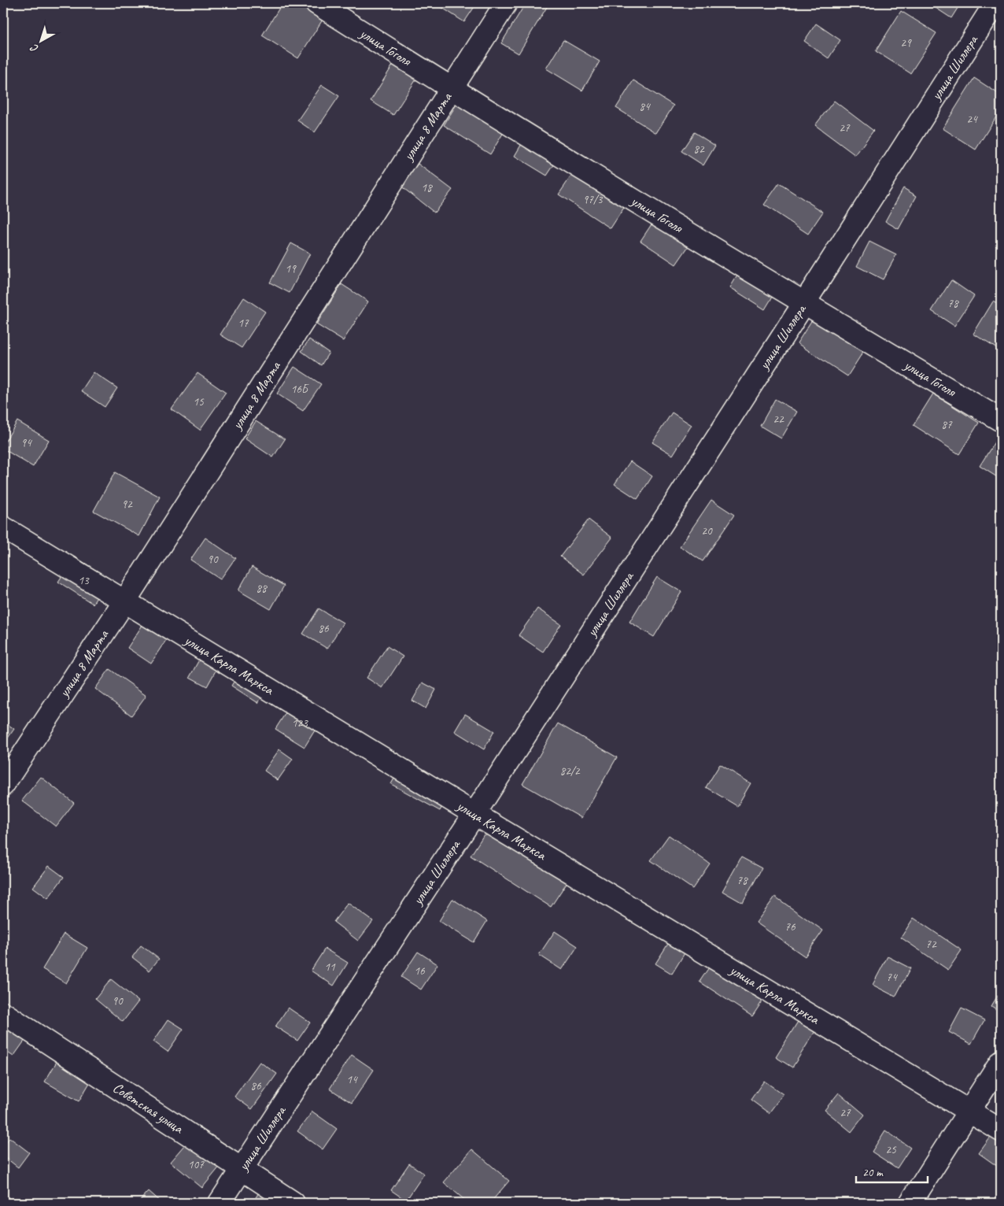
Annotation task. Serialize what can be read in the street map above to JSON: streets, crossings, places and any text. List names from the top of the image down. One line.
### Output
{"streets":{"street":["улица Гоголя","улица Шиллера","улица 8 Марта","улица Карла Маркса","Советская улица"]},"crossings":[["улица Гоголя","улица Шиллера"],["улица Гоголя","улица 8 Марта"],["улица Шиллера","улица Карла Маркса"],["улица Шиллера","Советская улица"],["улица 8 Марта","улица Карла Маркса"]],"house_numbers":["29","84","24","27","82","18","97/3","19","78","17","16Б","15","22","87","94","92","20","90","13","88","86","123","82/2","78","76","72","11","16","74","90","14","86","27","25","107"],"scale_bar":"20 m","north":"bottom left"}
